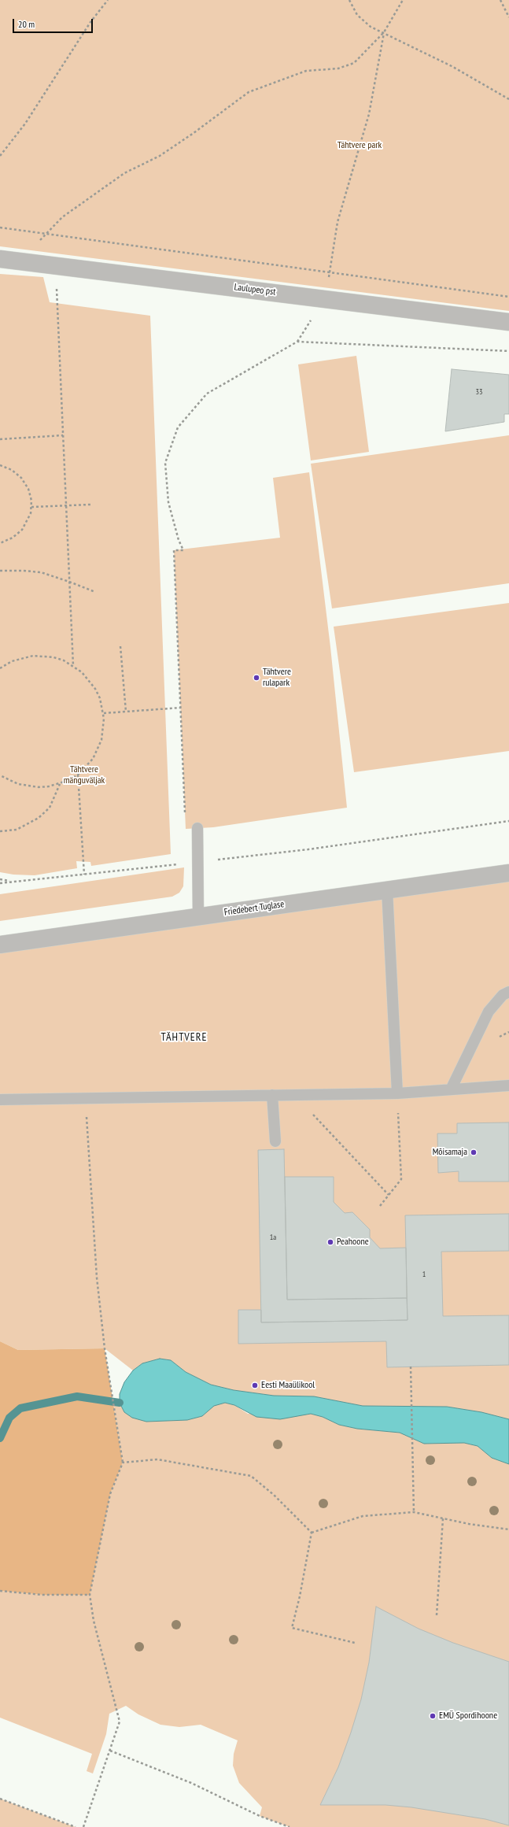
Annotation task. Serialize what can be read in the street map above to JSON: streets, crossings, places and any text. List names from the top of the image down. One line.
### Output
{"streets":{"street":["Laulupeo pst","Friedebert Tuglase"]},"districts":["TÄHTVERE"],"parks":["Tähtvere park","Tähtvere mänguväljak"],"places":["Tähtvere rulapark","Mõisamaja","Peahoone","Eesti Maaülikool","EMÜ Spordihoone"],"house_numbers":["33","1a","1"],"scale_bar":"20 m"}
